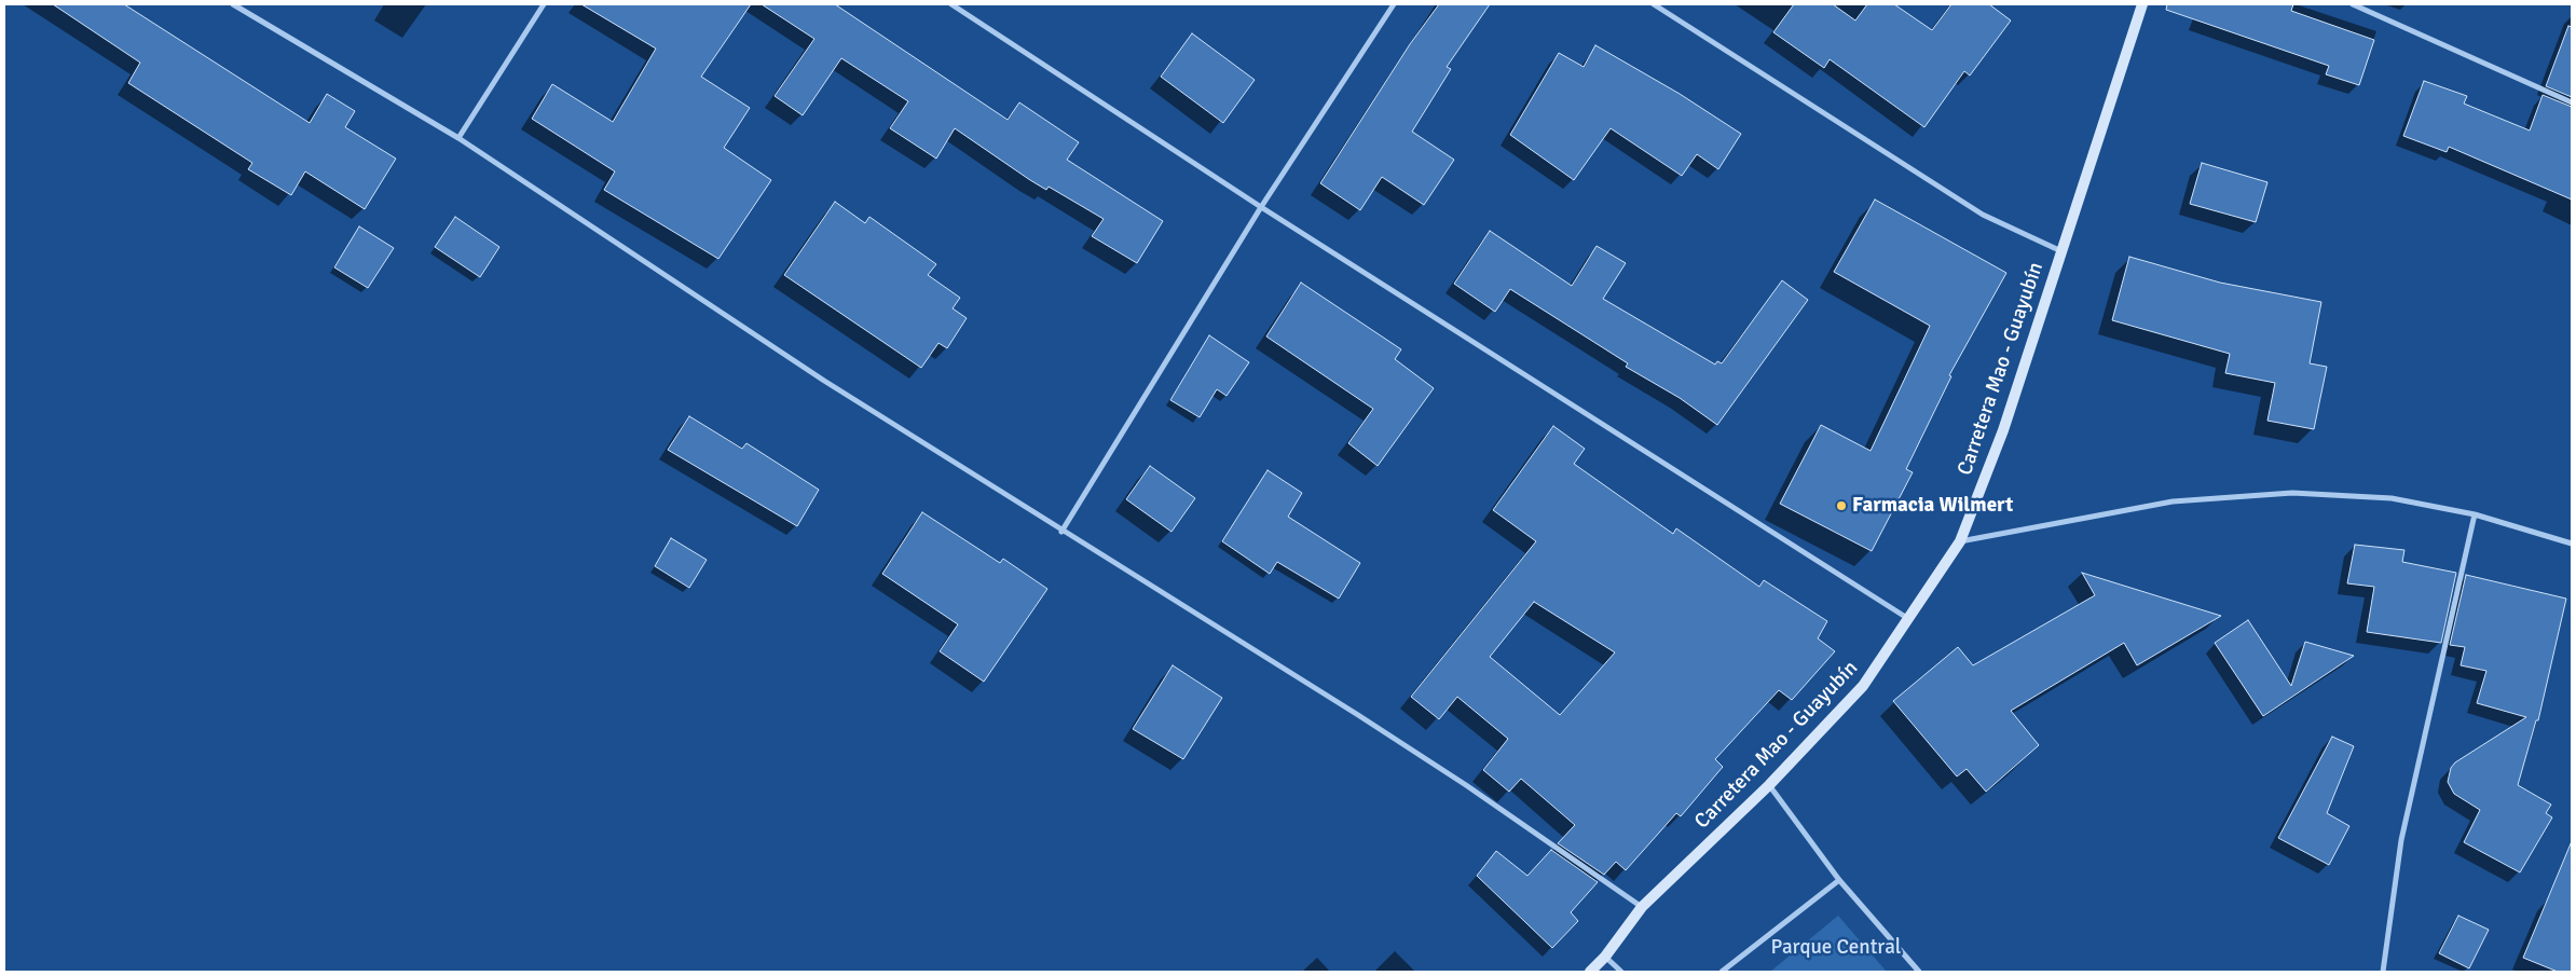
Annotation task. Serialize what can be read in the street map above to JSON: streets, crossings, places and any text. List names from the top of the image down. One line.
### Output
{"streets":{"main road":["Carretera Mao - Guayubín"]},"parks":["Parque Central"],"places":["Farmacia Wilmert"]}
